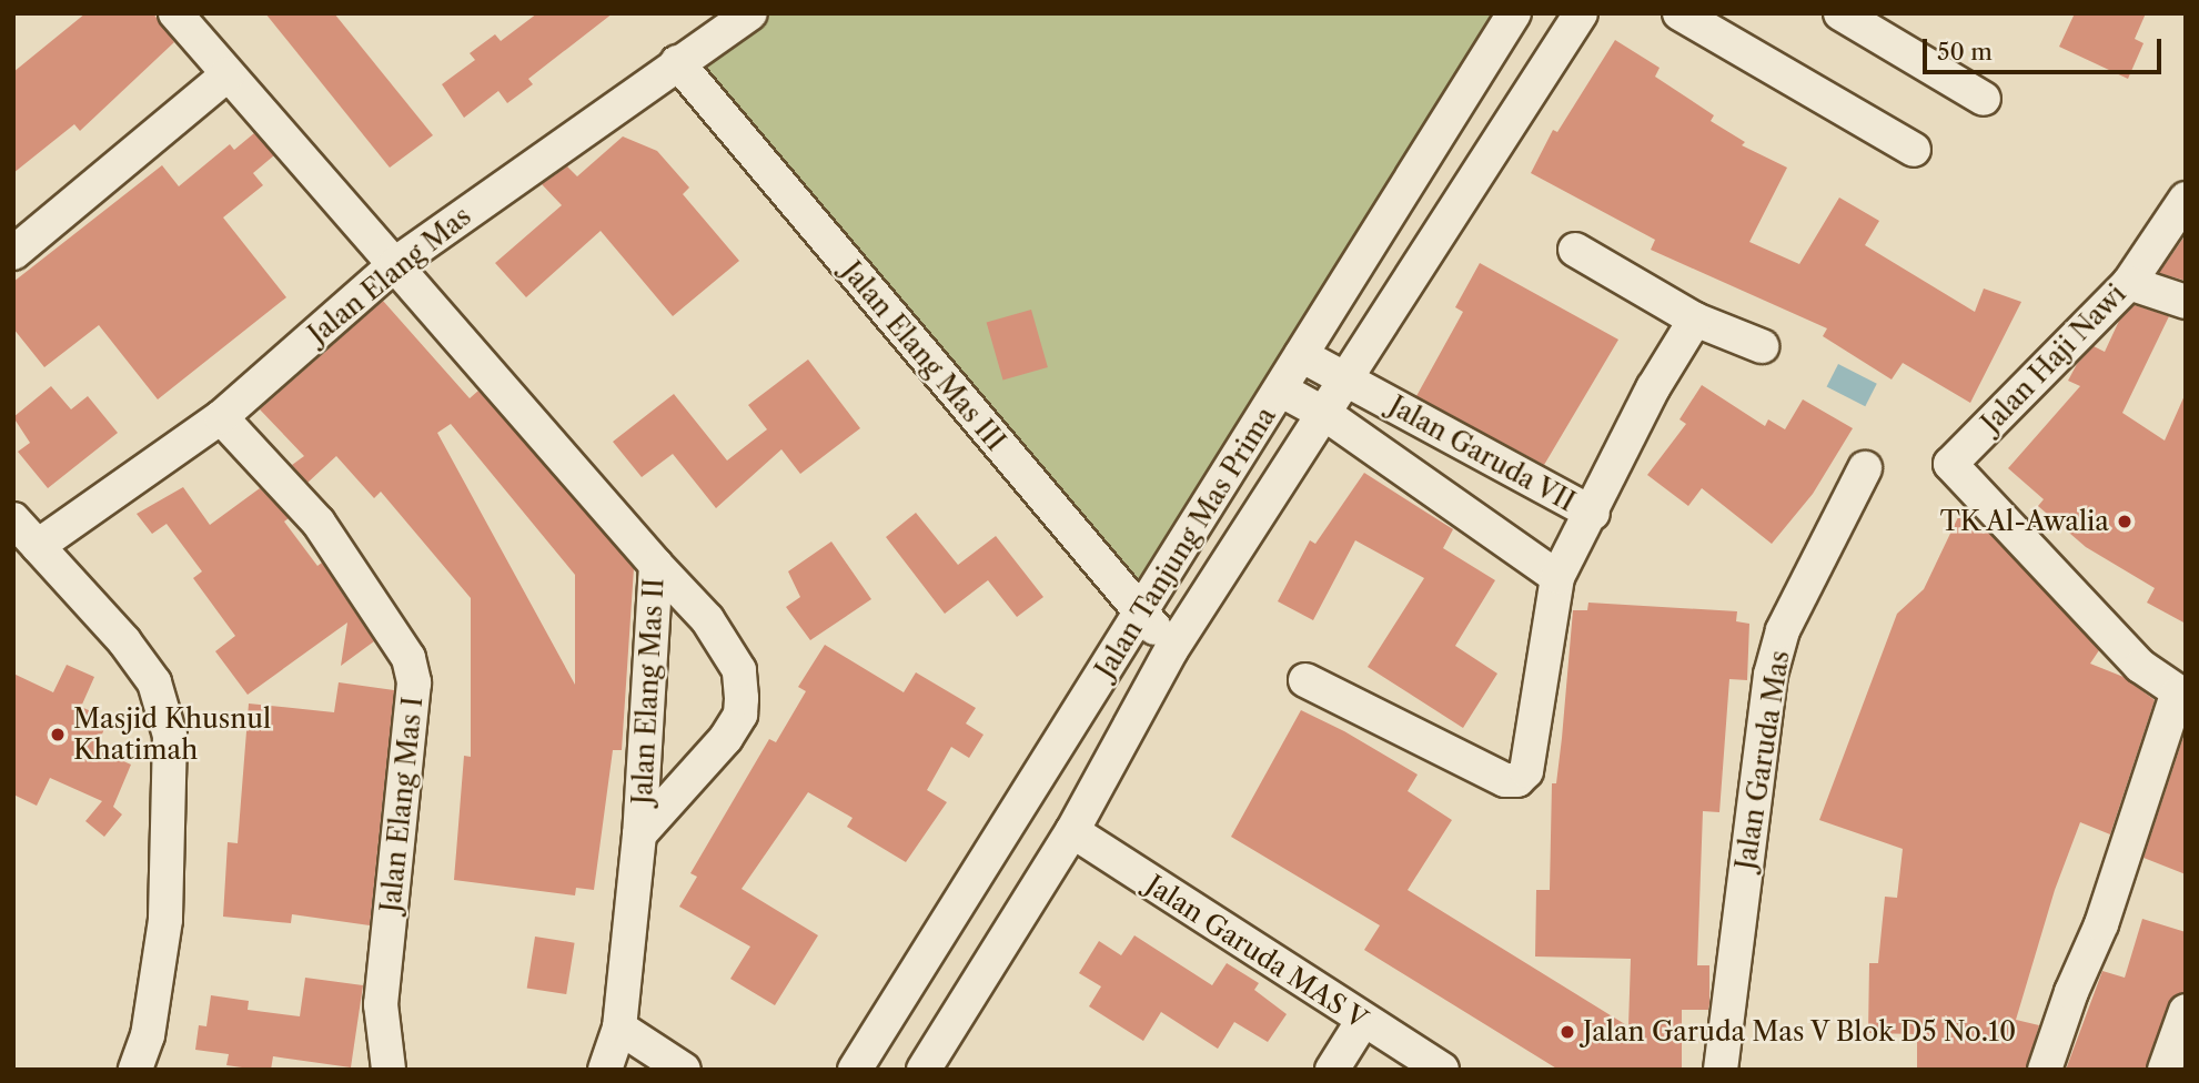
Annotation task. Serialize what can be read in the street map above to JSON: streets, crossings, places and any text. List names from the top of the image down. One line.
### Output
{"streets":{"street":["Jalan Elang Mas","Jalan Elang Mas III","Jalan Haji Nawi","Jalan Garuda VII","Jalan Tanjung Mas Prima","Jalan Elang Mas II","Jalan Garuda Mas","Jalan Elang Mas I","Jalan Garuda MAS V"]},"crossings":[["Jalan Elang Mas","Jalan Elang Mas III"],["Jalan Elang Mas","Jalan Elang Mas II"],["Jalan Elang Mas","Jalan Elang Mas I"],["Jalan Elang Mas III","Jalan Tanjung Mas Prima"],["Jalan Garuda VII","Jalan Tanjung Mas Prima"],["Jalan Tanjung Mas Prima","Jalan Garuda MAS V"]],"places":["TK Al-Awalia","Masjid Khusnul Khatimah","Jalan Garuda Mas V Blok D5 No.10"],"scale_bar":"50 m"}
